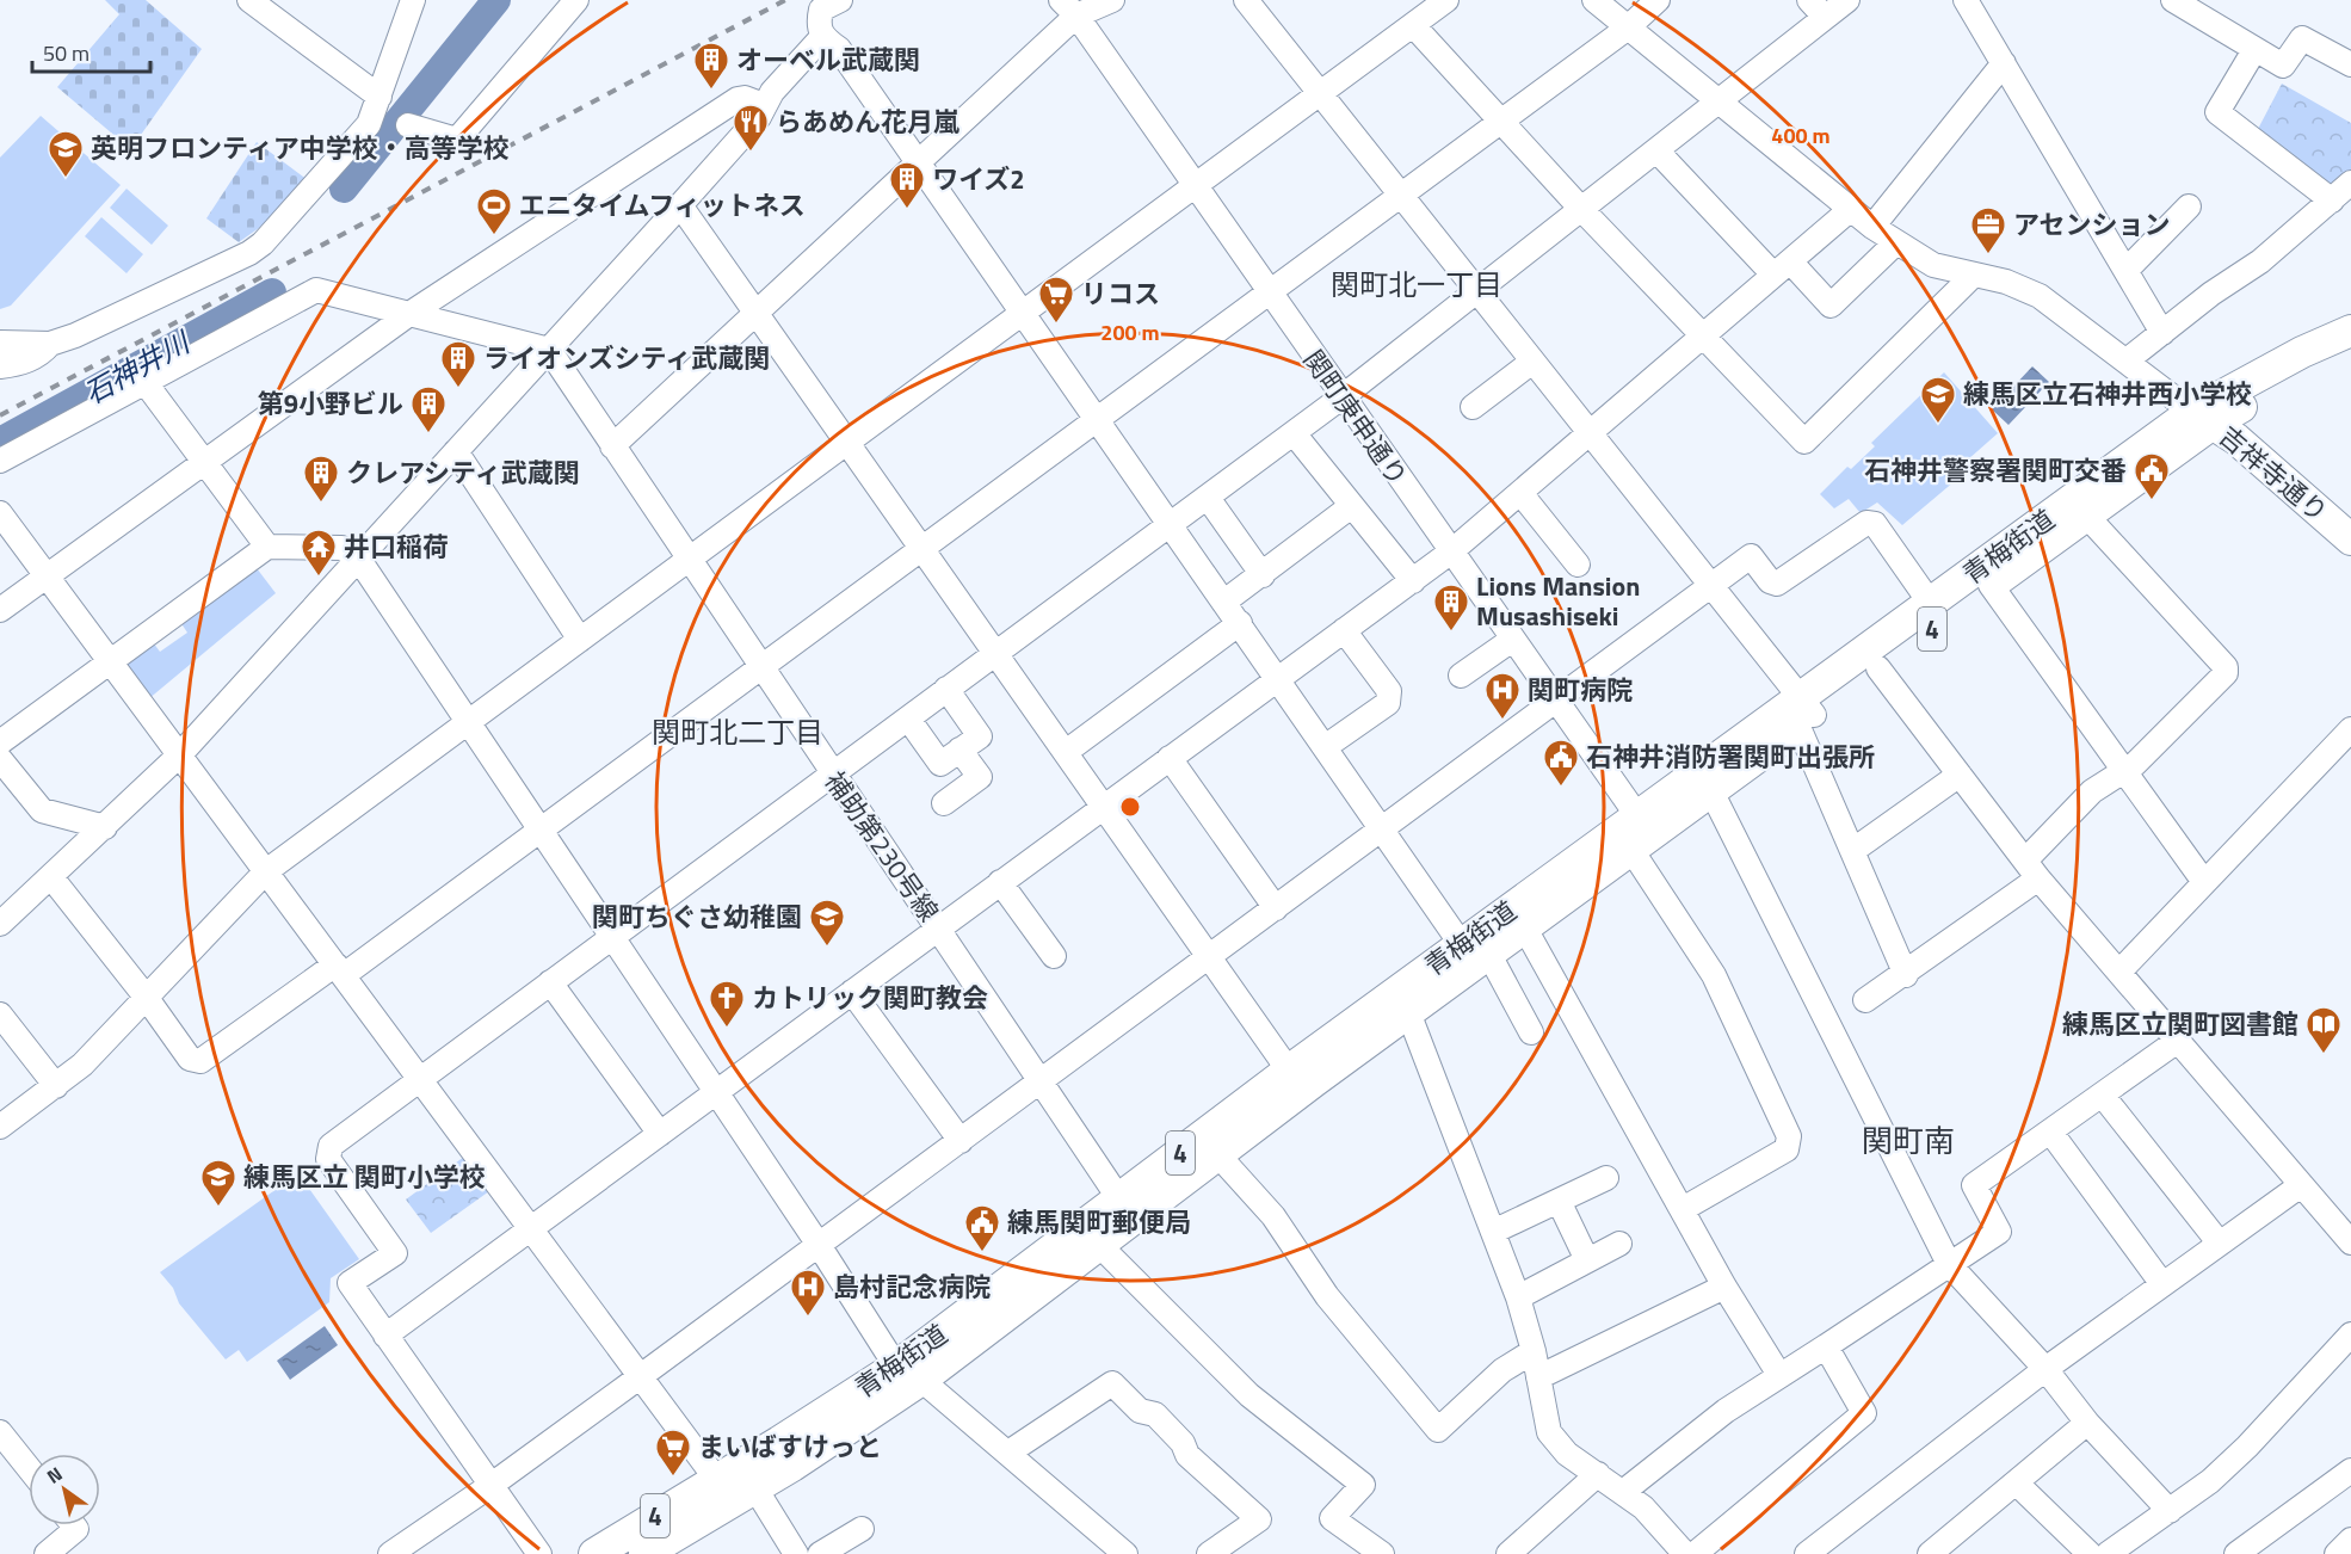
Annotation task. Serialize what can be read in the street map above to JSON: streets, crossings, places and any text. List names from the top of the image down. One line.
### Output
{"streets":{"main road":["吉祥寺通り","青梅街道","4"],"street":["関町庚申通り","補助第230号線"]},"crossings":[["関町庚申通り","青梅街道"],["吉祥寺通り","青梅街道"],["青梅街道","補助第230号線"]],"districts":["関町北一丁目","関町北二丁目","関町南"],"water":["石神井川"],"places":{"building":["オーベル武蔵関","ワイズ2","ライオンズシティ武蔵関","第9小野ビル","クレアシティ武蔵関","Lions Mansion Musashiseki"],"restaurant":["らあめん花月嵐"],"school or university":["英明フロンティア中学校・高等学校","練馬区立石神井西小学校","関町ちぐさ幼稚園","練馬区立 関町小学校"],"sports":["エニタイムフィットネス"],"office":["アセンション"],"supermarket":["リコス","まいばすけっと"],"public building":["石神井警察署関町交番","石神井消防署関町出張所","練馬関町郵便局"],"temple":["井口稲荷"],"hospital":["関町病院","島村記念病院"],"church":["カトリック関町教会"],"library":["練馬区立関町図書館"]},"scale_bar":"50 m","north":"top left","rings":["400 m","200 m"]}
